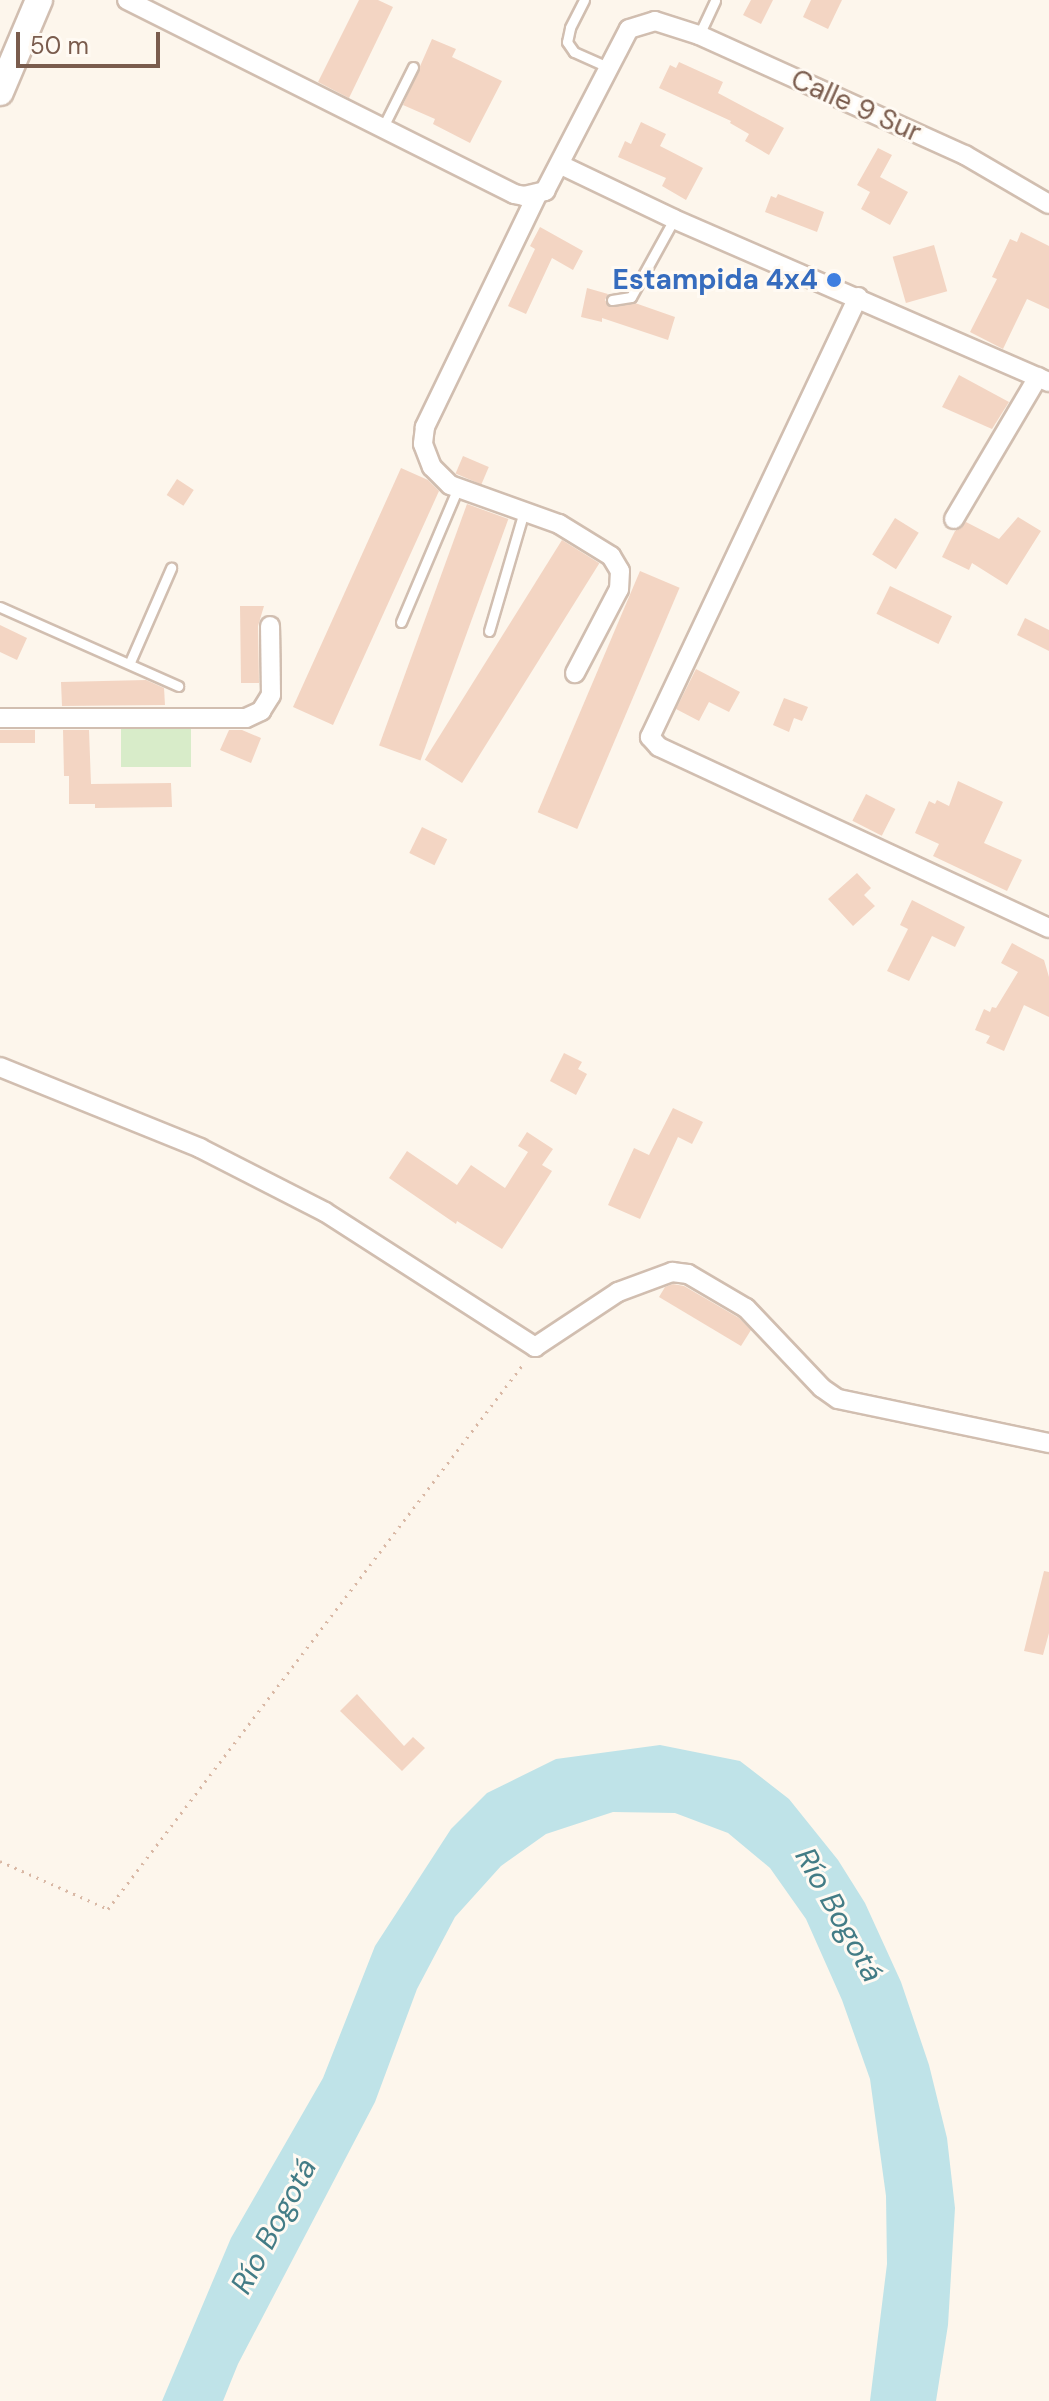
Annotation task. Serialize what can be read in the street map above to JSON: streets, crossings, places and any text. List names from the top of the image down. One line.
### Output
{"streets":{"street":["Calle 9 Sur"]},"water":["Río Bogotá"],"places":["Estampida 4x4"],"scale_bar":"50 m"}
